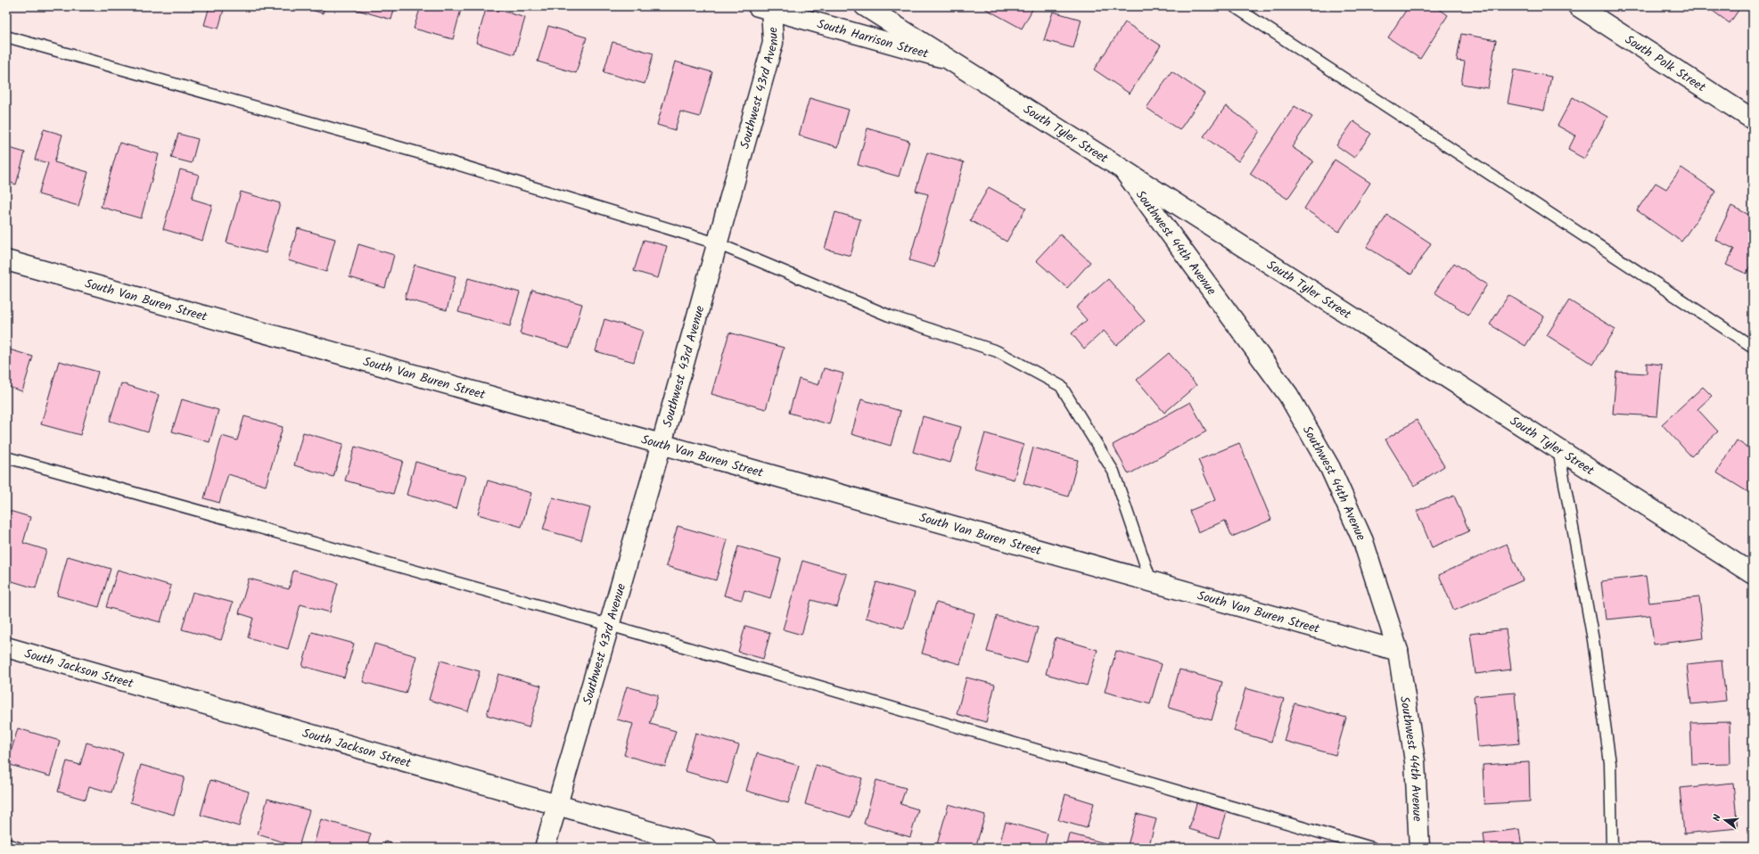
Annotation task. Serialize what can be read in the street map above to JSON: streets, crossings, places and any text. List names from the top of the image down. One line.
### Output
{"streets":{"street":["South Harrison Street","South Polk Street","Southwest 43rd Avenue","South Tyler Street","Southwest 44th Avenue","South Van Buren Street","South Jackson Street"]},"crossings":[["South Harrison Street","Southwest 43rd Avenue"],["South Harrison Street","South Tyler Street"],["Southwest 43rd Avenue","South Van Buren Street"],["Southwest 43rd Avenue","South Jackson Street"],["South Tyler Street","Southwest 44th Avenue"],["Southwest 44th Avenue","South Van Buren Street"]],"north":"left"}
